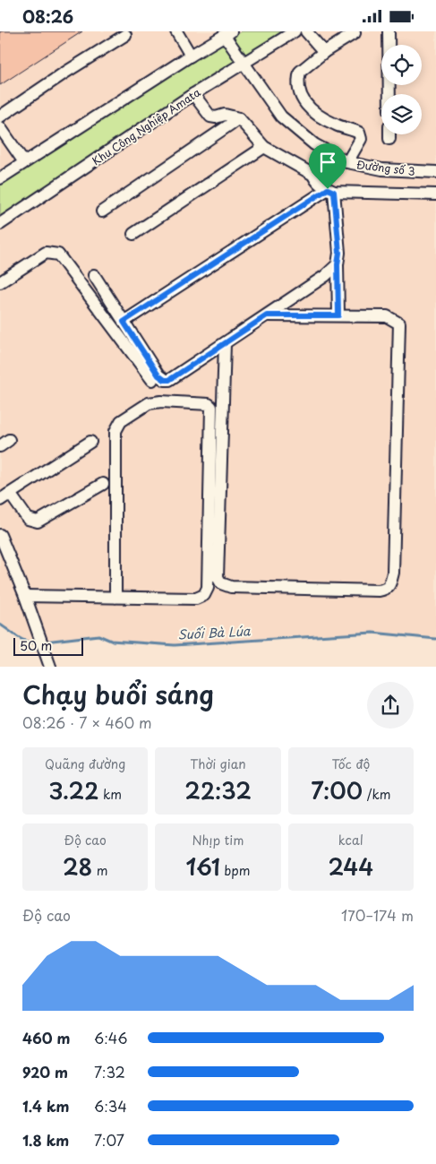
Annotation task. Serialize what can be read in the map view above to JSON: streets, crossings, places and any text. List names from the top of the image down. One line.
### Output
{"streets":{"street":["Khu Công Nghiệp Amata","Đường số 3"]},"crossings":[["Khu Công Nghiệp Amata","Đường số 3"]],"water":["Suối Bà Lúa"],"scale_bar":"50 m","page":{"status":"08:26","scale":"50 m","heading":["Chạy buổi sáng","08:26 · 7 × 460 m"],"stats":[["Quãng đường","3.22 km"],["Thời gian","22:32"],["Tốc độ","7:00 /km"],["Độ cao","28 m"],["Nhịp tim","161 bpm"],["kcal","244"]],"chart":["Độ cao","170–174 m"],"list":[{"name":"460 m","note":"6:46"},{"name":"920 m","note":"7:32"},{"name":"1.4 km","note":"6:34"},{"name":"1.8 km","note":"7:07"}]}}
